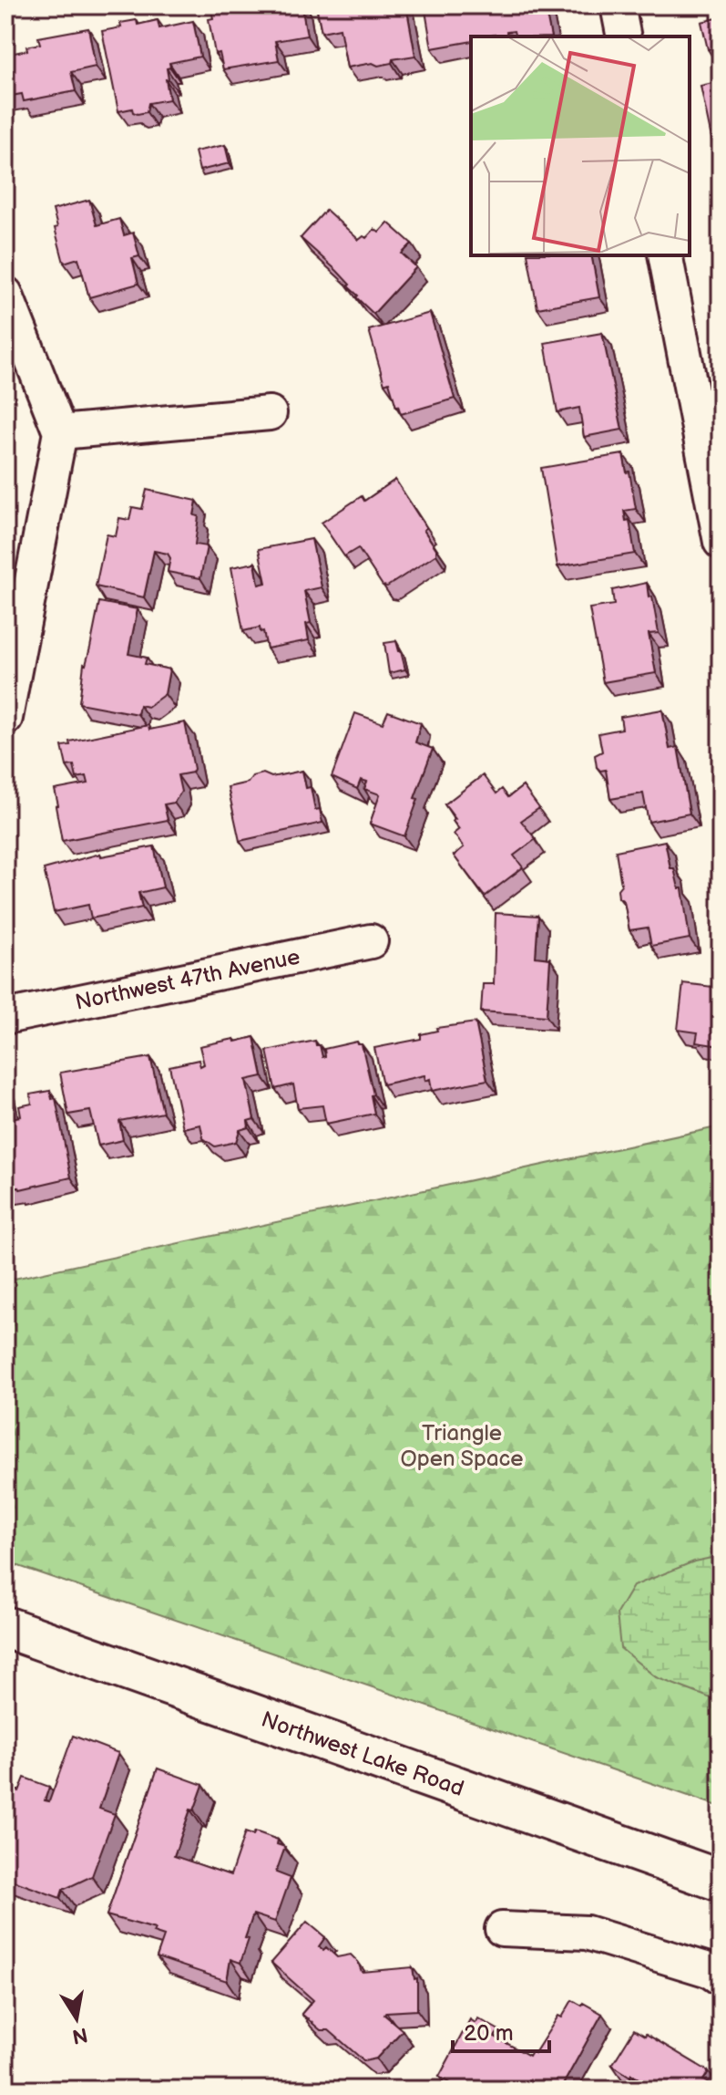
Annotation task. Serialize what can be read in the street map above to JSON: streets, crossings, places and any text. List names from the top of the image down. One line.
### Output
{"streets":{"main road":["Northwest Lake Road"],"street":["Northwest 47th Avenue"]},"parks":["Triangle Open Space"],"scale_bar":"20 m","north":"bottom"}
